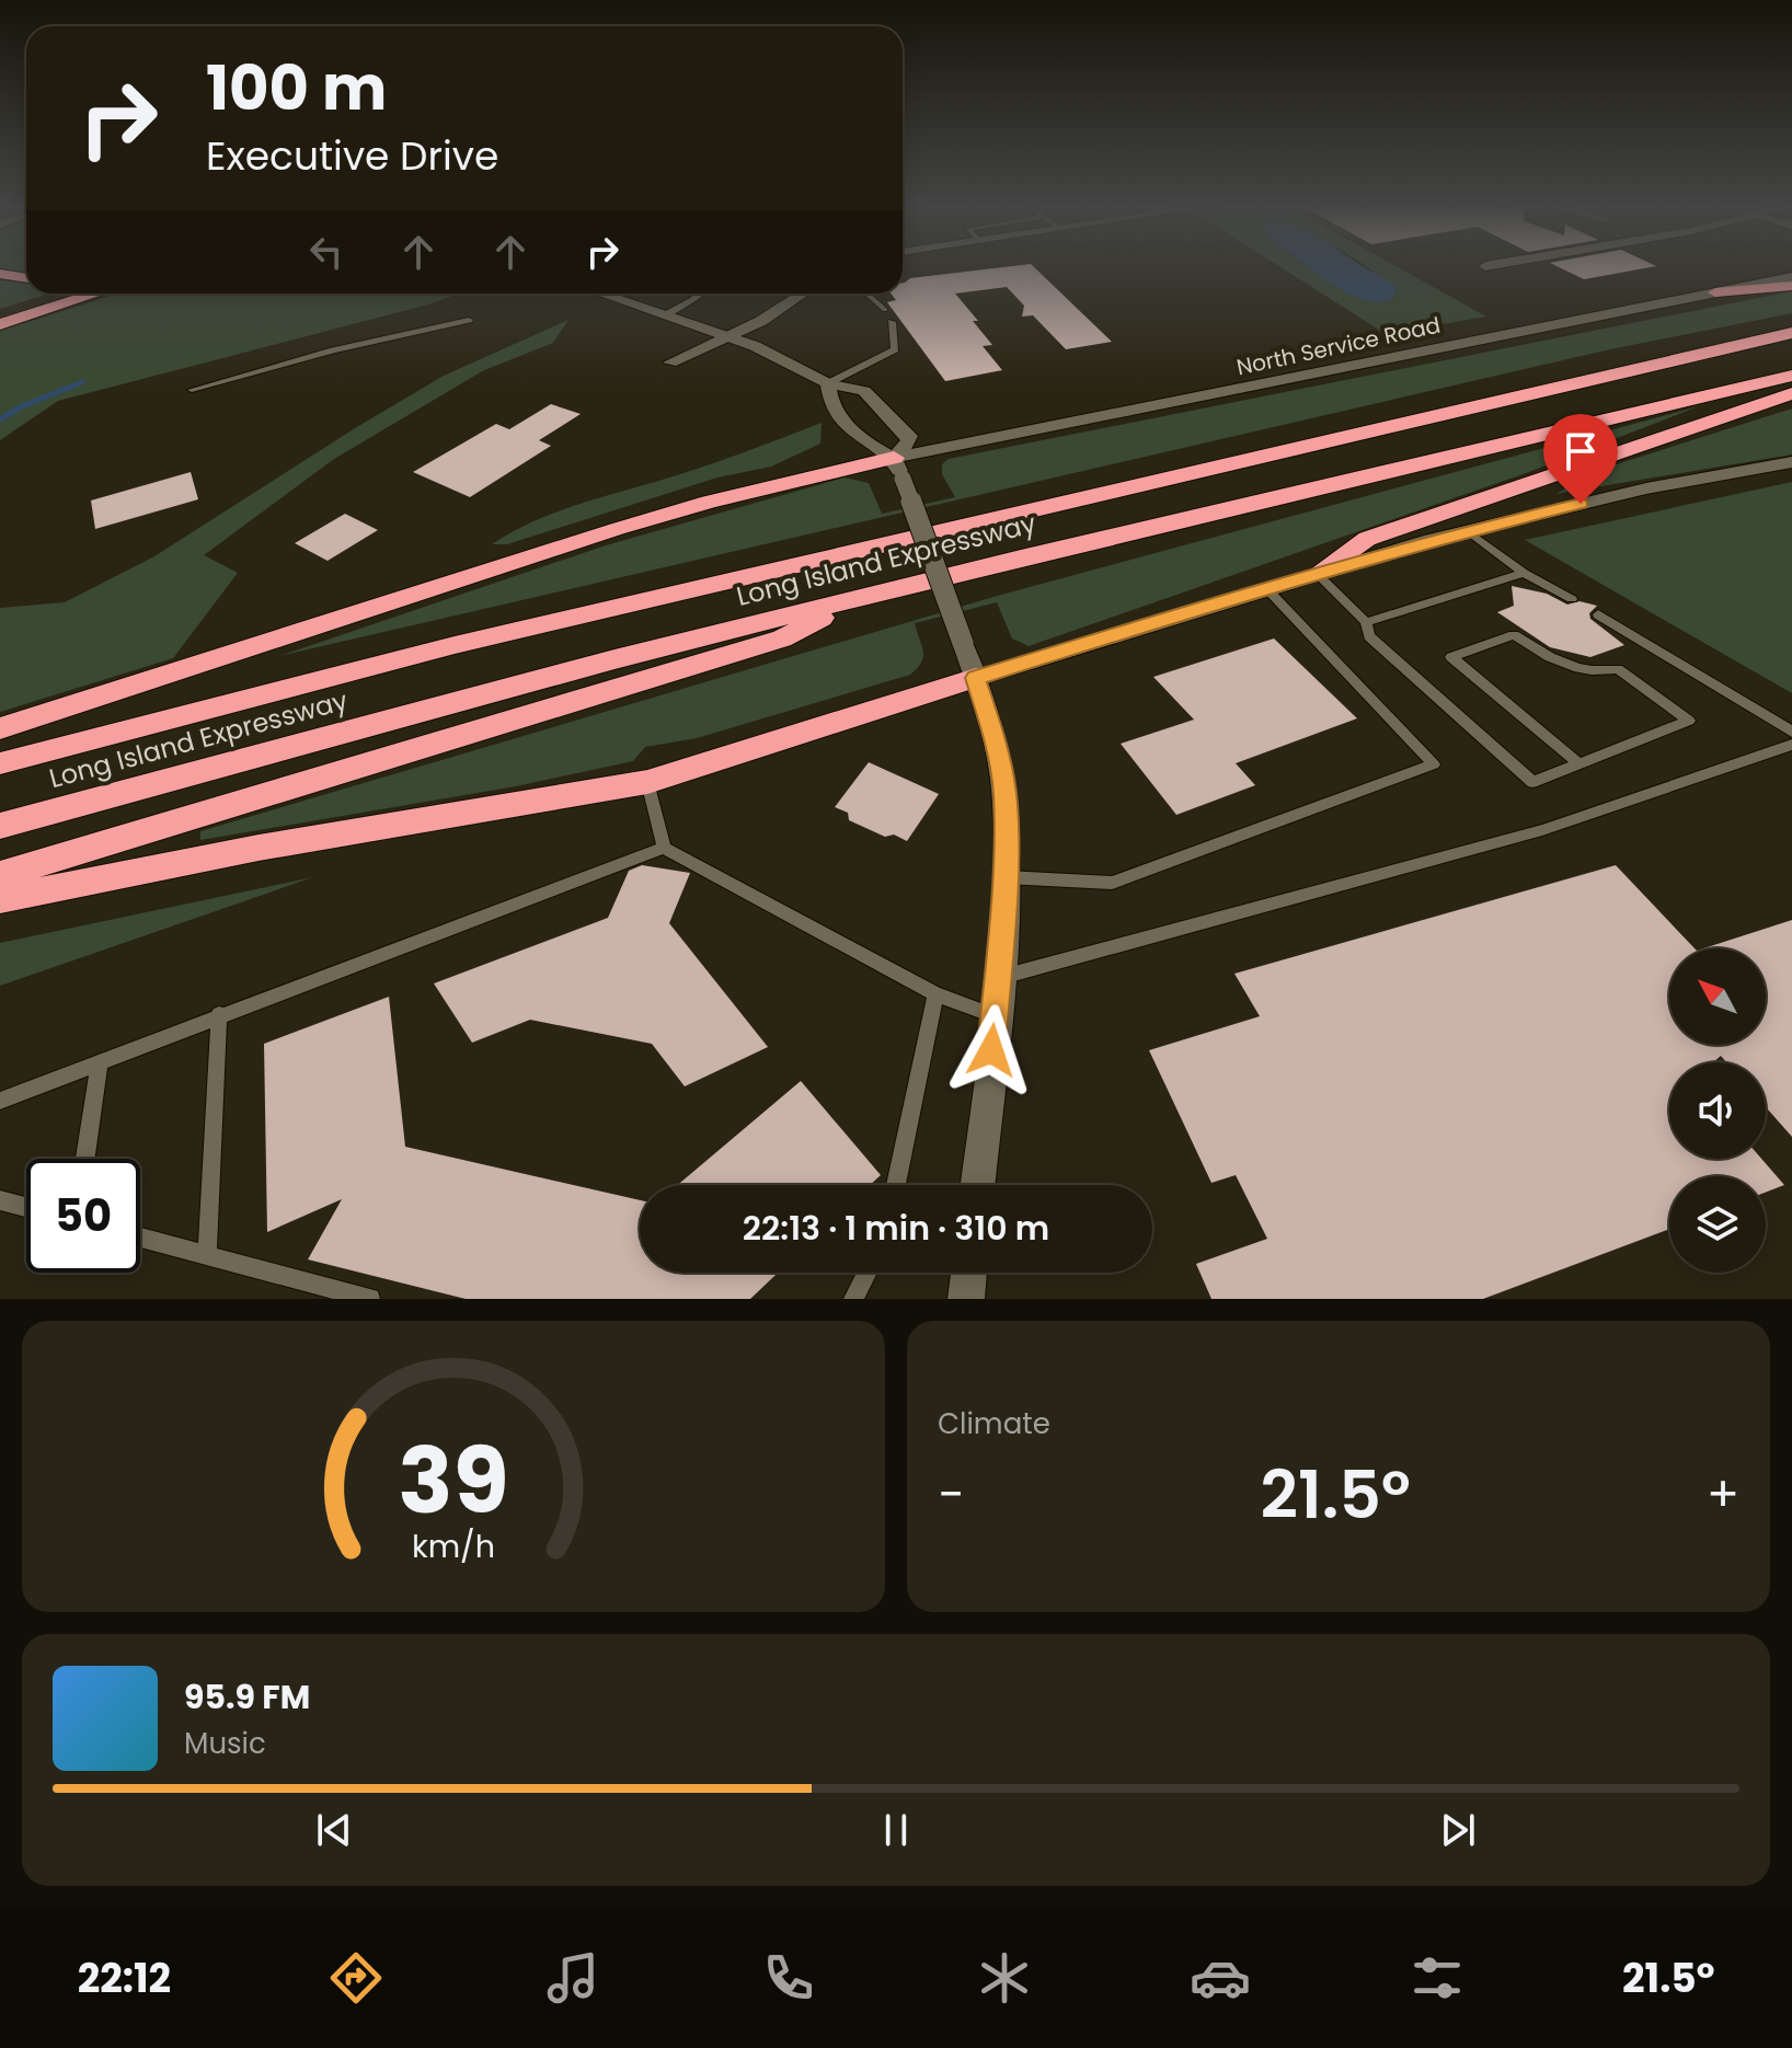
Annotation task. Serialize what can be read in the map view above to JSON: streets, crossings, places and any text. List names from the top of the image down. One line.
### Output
{"streets":{"highway":["Long Island Expressway"],"main road":["North Service Road"]},"north":"top left","page":{"turn":["100 m","Executive Drive"],"limit":"50","trip":"22:13 · 1 min · 310 m","tile":"Climate","heat":["−","21.5°","+"],"song":["95.9 FM","Music"],"tabs":["22:12","21.5°"],"gauge":["39","km/h"]}}
